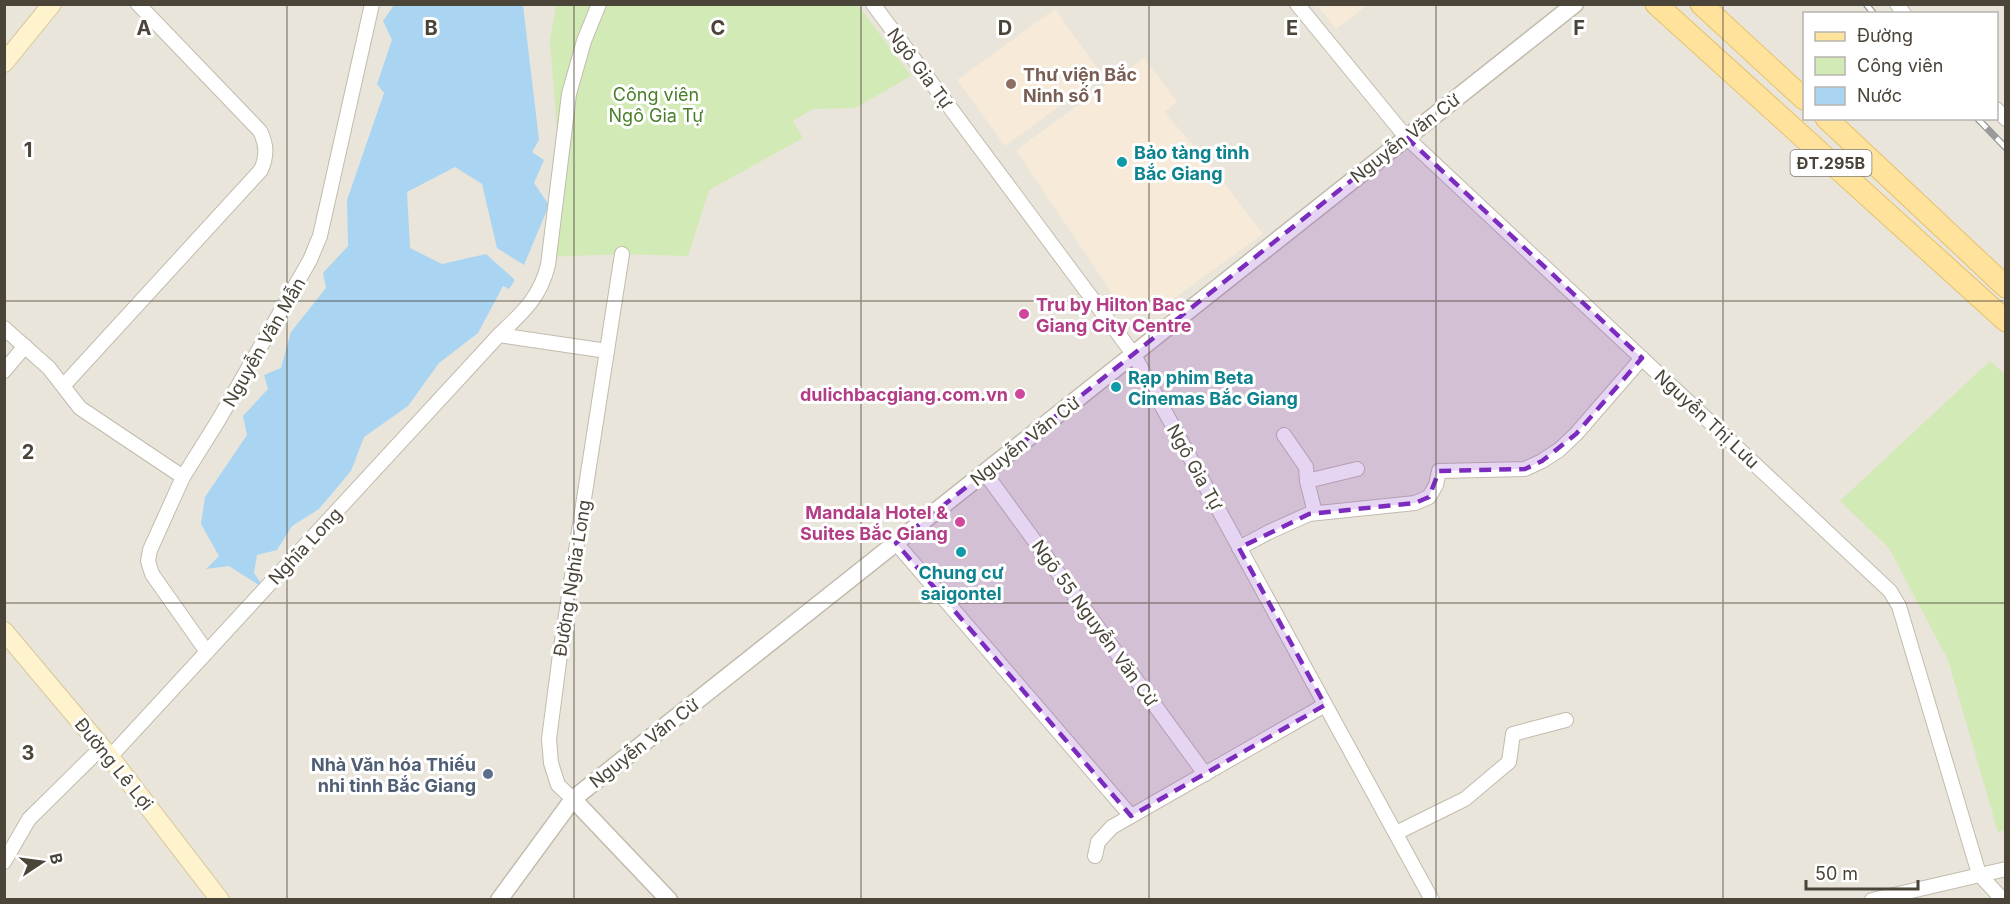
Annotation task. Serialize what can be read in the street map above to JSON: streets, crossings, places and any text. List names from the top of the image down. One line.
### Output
{"streets":{"main road":["ĐT.295B","Đường Lê Lợi"],"street":["Ngô Gia Tự","Nguyễn Văn Cừ","Nguyễn Văn Mẫn","Nguyễn Thị Lưu","Nghĩa Long","Đường Nghĩa Long","Ngõ 55 Nguyễn Văn Cừ"]},"crossings":[["Ngô Gia Tự","Nguyễn Văn Cừ"],["Nguyễn Văn Cừ","Nguyễn Thị Lưu"],["Nguyễn Văn Cừ","Đường Nghĩa Long"],["Nguyễn Văn Cừ","Ngõ 55 Nguyễn Văn Cừ"],["Nguyễn Văn Mẫn","Nghĩa Long"],["Nghĩa Long","Đường Lê Lợi"]],"parks":["Công viên Ngô Gia Tự"],"places":["Thư viện Bắc Ninh số 1","Bảo tàng tỉnh Bắc Giang","Tru by Hilton Bac Giang City Centre","Rạp phim Beta Cinemas Bắc Giang","dulichbacgiang.com.vn","Mandala Hotel & Suites Bắc Giang","Chung cư saigontel","Nhà Văn hóa Thiếu nhi tỉnh Bắc Giang"],"legend":["Đường","Công viên","Nước"],"scale_bar":"50 m","north":"right","grid":{"columns":["A","B","C","D","E","F"],"rows":["1","2","3"]}}
